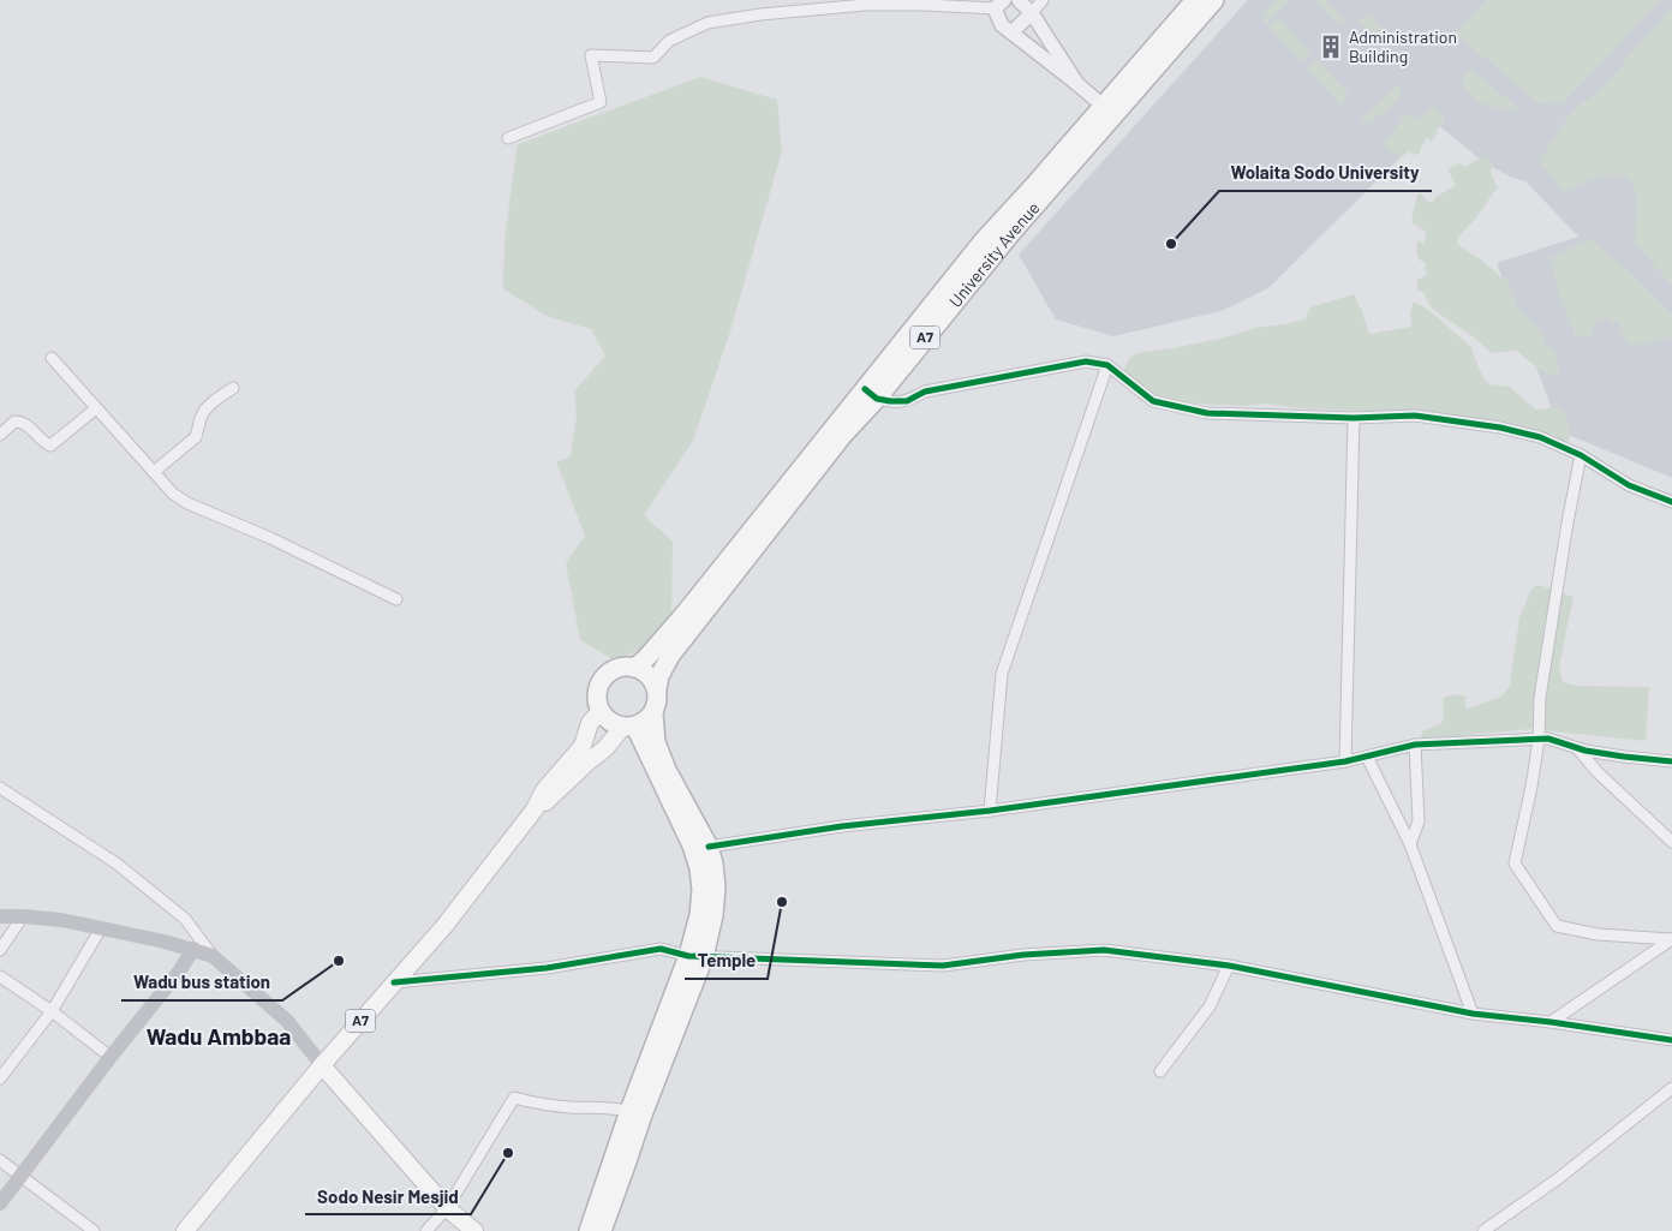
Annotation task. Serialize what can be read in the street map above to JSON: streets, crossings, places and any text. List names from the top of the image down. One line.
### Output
{"streets":{"highway":["University Avenue","A7"]},"crossings":[["University Avenue","A7"]],"districts":["Wadu Ambbaa"],"places":{"building":["Administration Building"],"other":["Wolaita Sodo University","Temple","Wadu bus station","Sodo Nesir Mesjid"]}}
